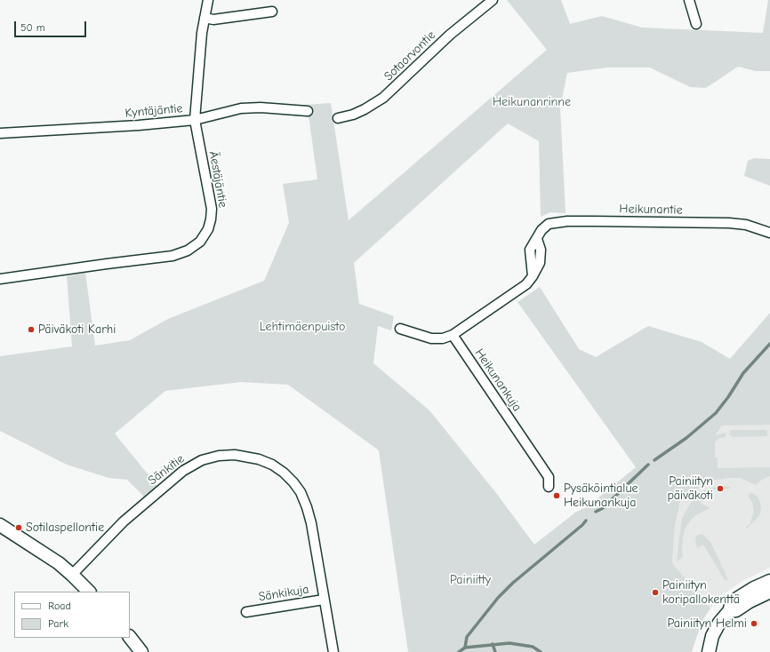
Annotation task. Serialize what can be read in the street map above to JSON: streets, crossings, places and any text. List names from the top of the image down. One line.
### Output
{"streets":{"street":["Sotaorvontie","Kyntäjäntie","Äestäjäntie","Heikunantie","Heikunankuja","Sänkitie","Sänkikuja"]},"crossings":[["Kyntäjäntie","Äestäjäntie"],["Heikunantie","Heikunankuja"],["Sänkitie","Sänkikuja"]],"parks":["Heikunanrinne","Lehtimäenpuisto","Painiitty"],"places":["Päiväkoti Karhi","Painiityn päiväkoti","Pysäköintialue Heikunankuja","Sotilaspellontie","Painiityn koripallokenttä","Painiityn Helmi"],"legend":["Road","Park"],"scale_bar":"50 m"}
